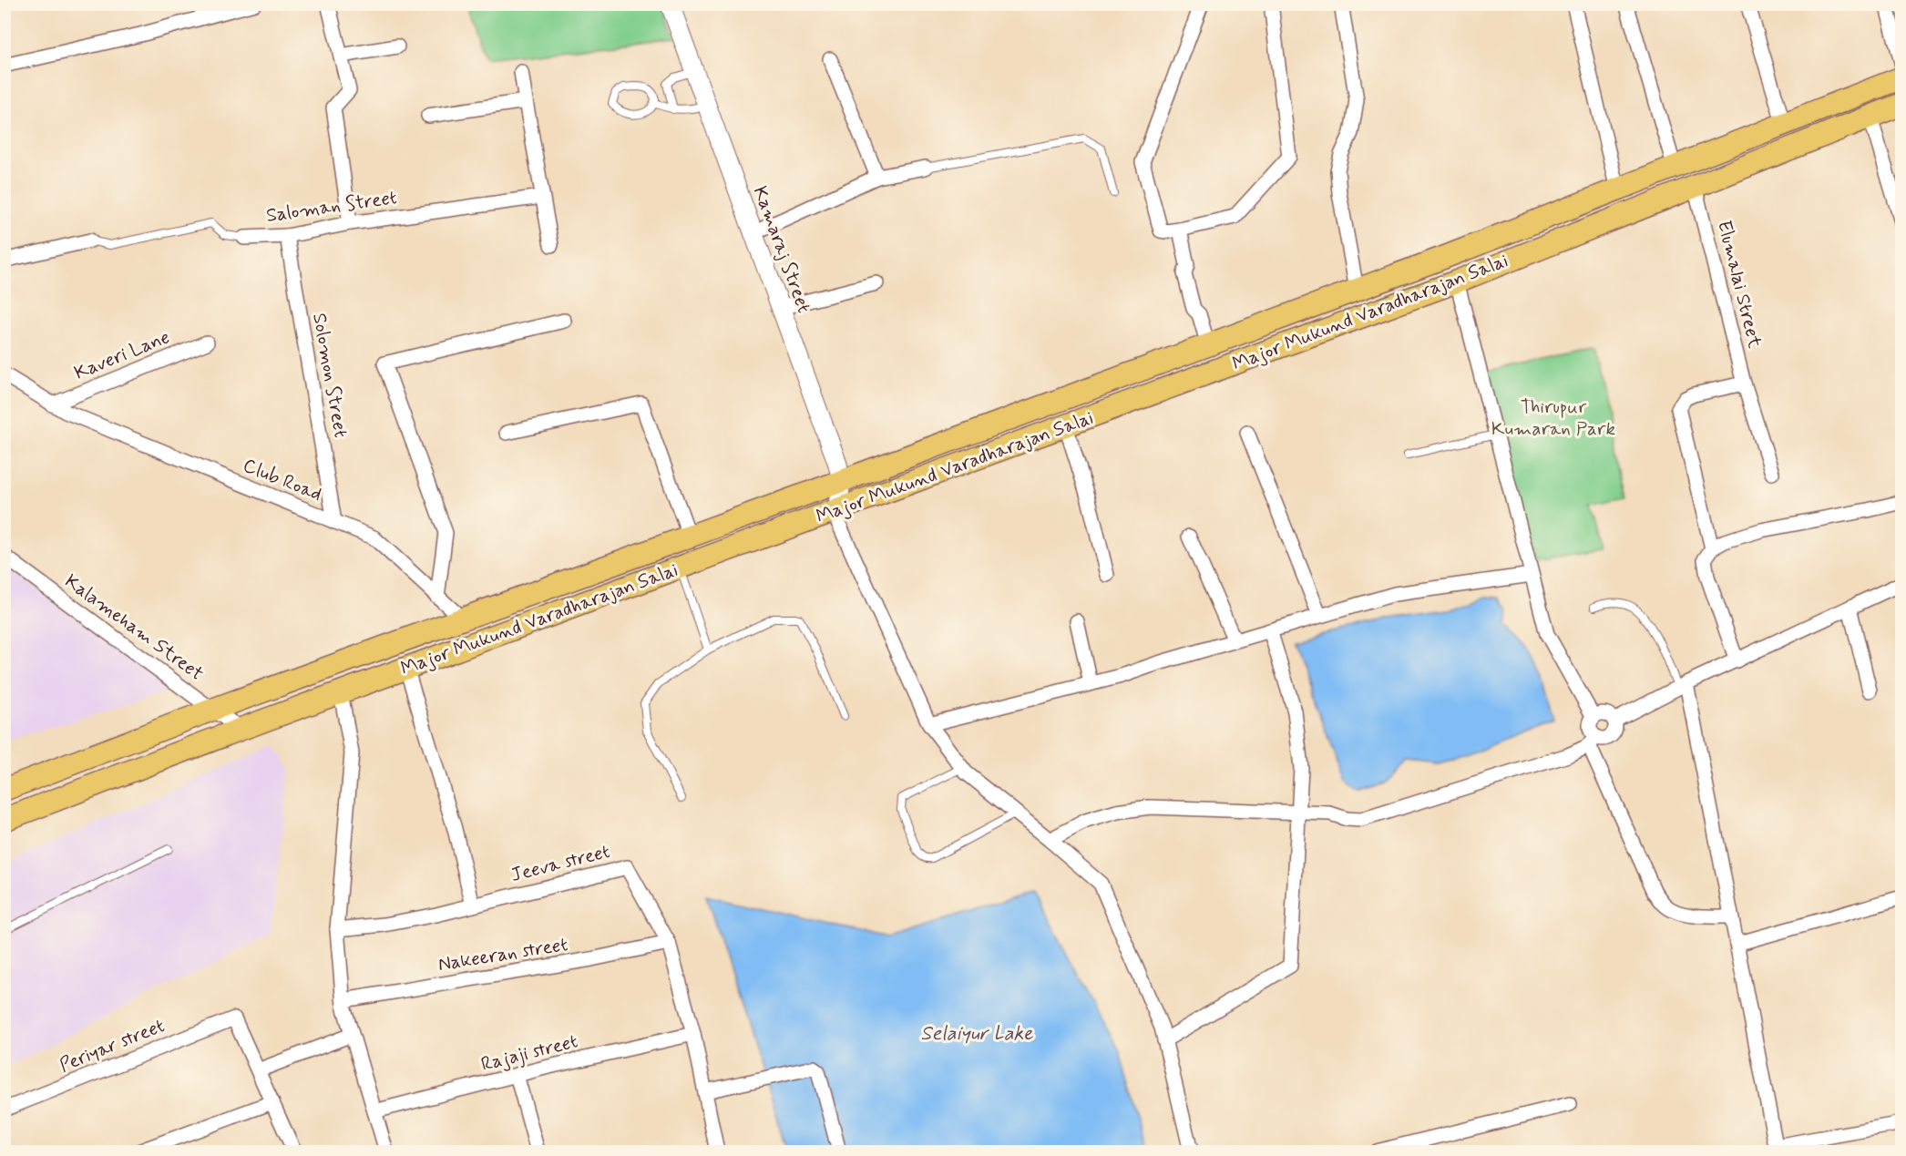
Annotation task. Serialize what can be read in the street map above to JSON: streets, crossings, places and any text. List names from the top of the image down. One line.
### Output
{"streets":{"main road":["Major Mukund Varadharajan Salai"],"street":["Saloman Street","Kamaraj Street","Elumalai Street","Kaveri Lane","Solomon Street","Club Road","Kalameham Street","Jeeva street","Nakeeran street","Periyar street","Rajaji street"]},"crossings":[["Saloman Street","Solomon Street"],["Kamaraj Street","Major Mukund Varadharajan Salai"],["Elumalai Street","Major Mukund Varadharajan Salai"],["Major Mukund Varadharajan Salai","Club Road"],["Major Mukund Varadharajan Salai","Kalameham Street"],["Kaveri Lane","Club Road"],["Solomon Street","Club Road"],["Jeeva street","Nakeeran street"],["Jeeva street","Rajaji street"]],"water":["Selaiyur Lake"],"parks":["Thirupur Kumaran Park"]}
